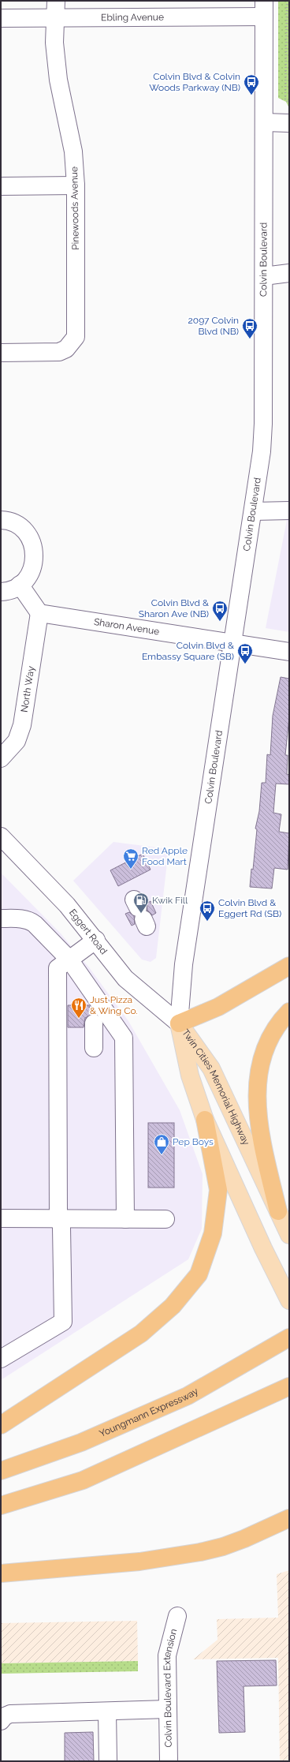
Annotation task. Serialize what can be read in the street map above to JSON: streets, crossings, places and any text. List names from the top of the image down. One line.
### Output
{"streets":{"highway":["Youngmann Expressway"],"main road":["Twin Cities Memorial Highway"],"street":["Ebling Avenue","Pinewoods Avenue","Colvin Boulevard","Sharon Avenue","North Way","Eggert Road","Colvin Boulevard Extension"]},"crossings":[["Ebling Avenue","Pinewoods Avenue"],["Ebling Avenue","Colvin Boulevard"],["Colvin Boulevard","Sharon Avenue"],["Colvin Boulevard","Eggert Road"],["Colvin Boulevard","Twin Cities Memorial Highway"],["Sharon Avenue","North Way"],["Eggert Road","Twin Cities Memorial Highway"]],"places":{"bus stop":["Colvin Blvd & Colvin Woods Parkway (NB)","2097 Colvin Blvd (NB)","Colvin Blvd & Sharon Ave (NB)","Colvin Blvd & Embassy Square (SB)","Colvin Blvd & Eggert Rd (SB)"],"supermarket":["Red Apple Food Mart"],"fuel station":["Kwik Fill"],"restaurant":["Just Pizza & Wing Co."],"shop":["Pep Boys"]}}
